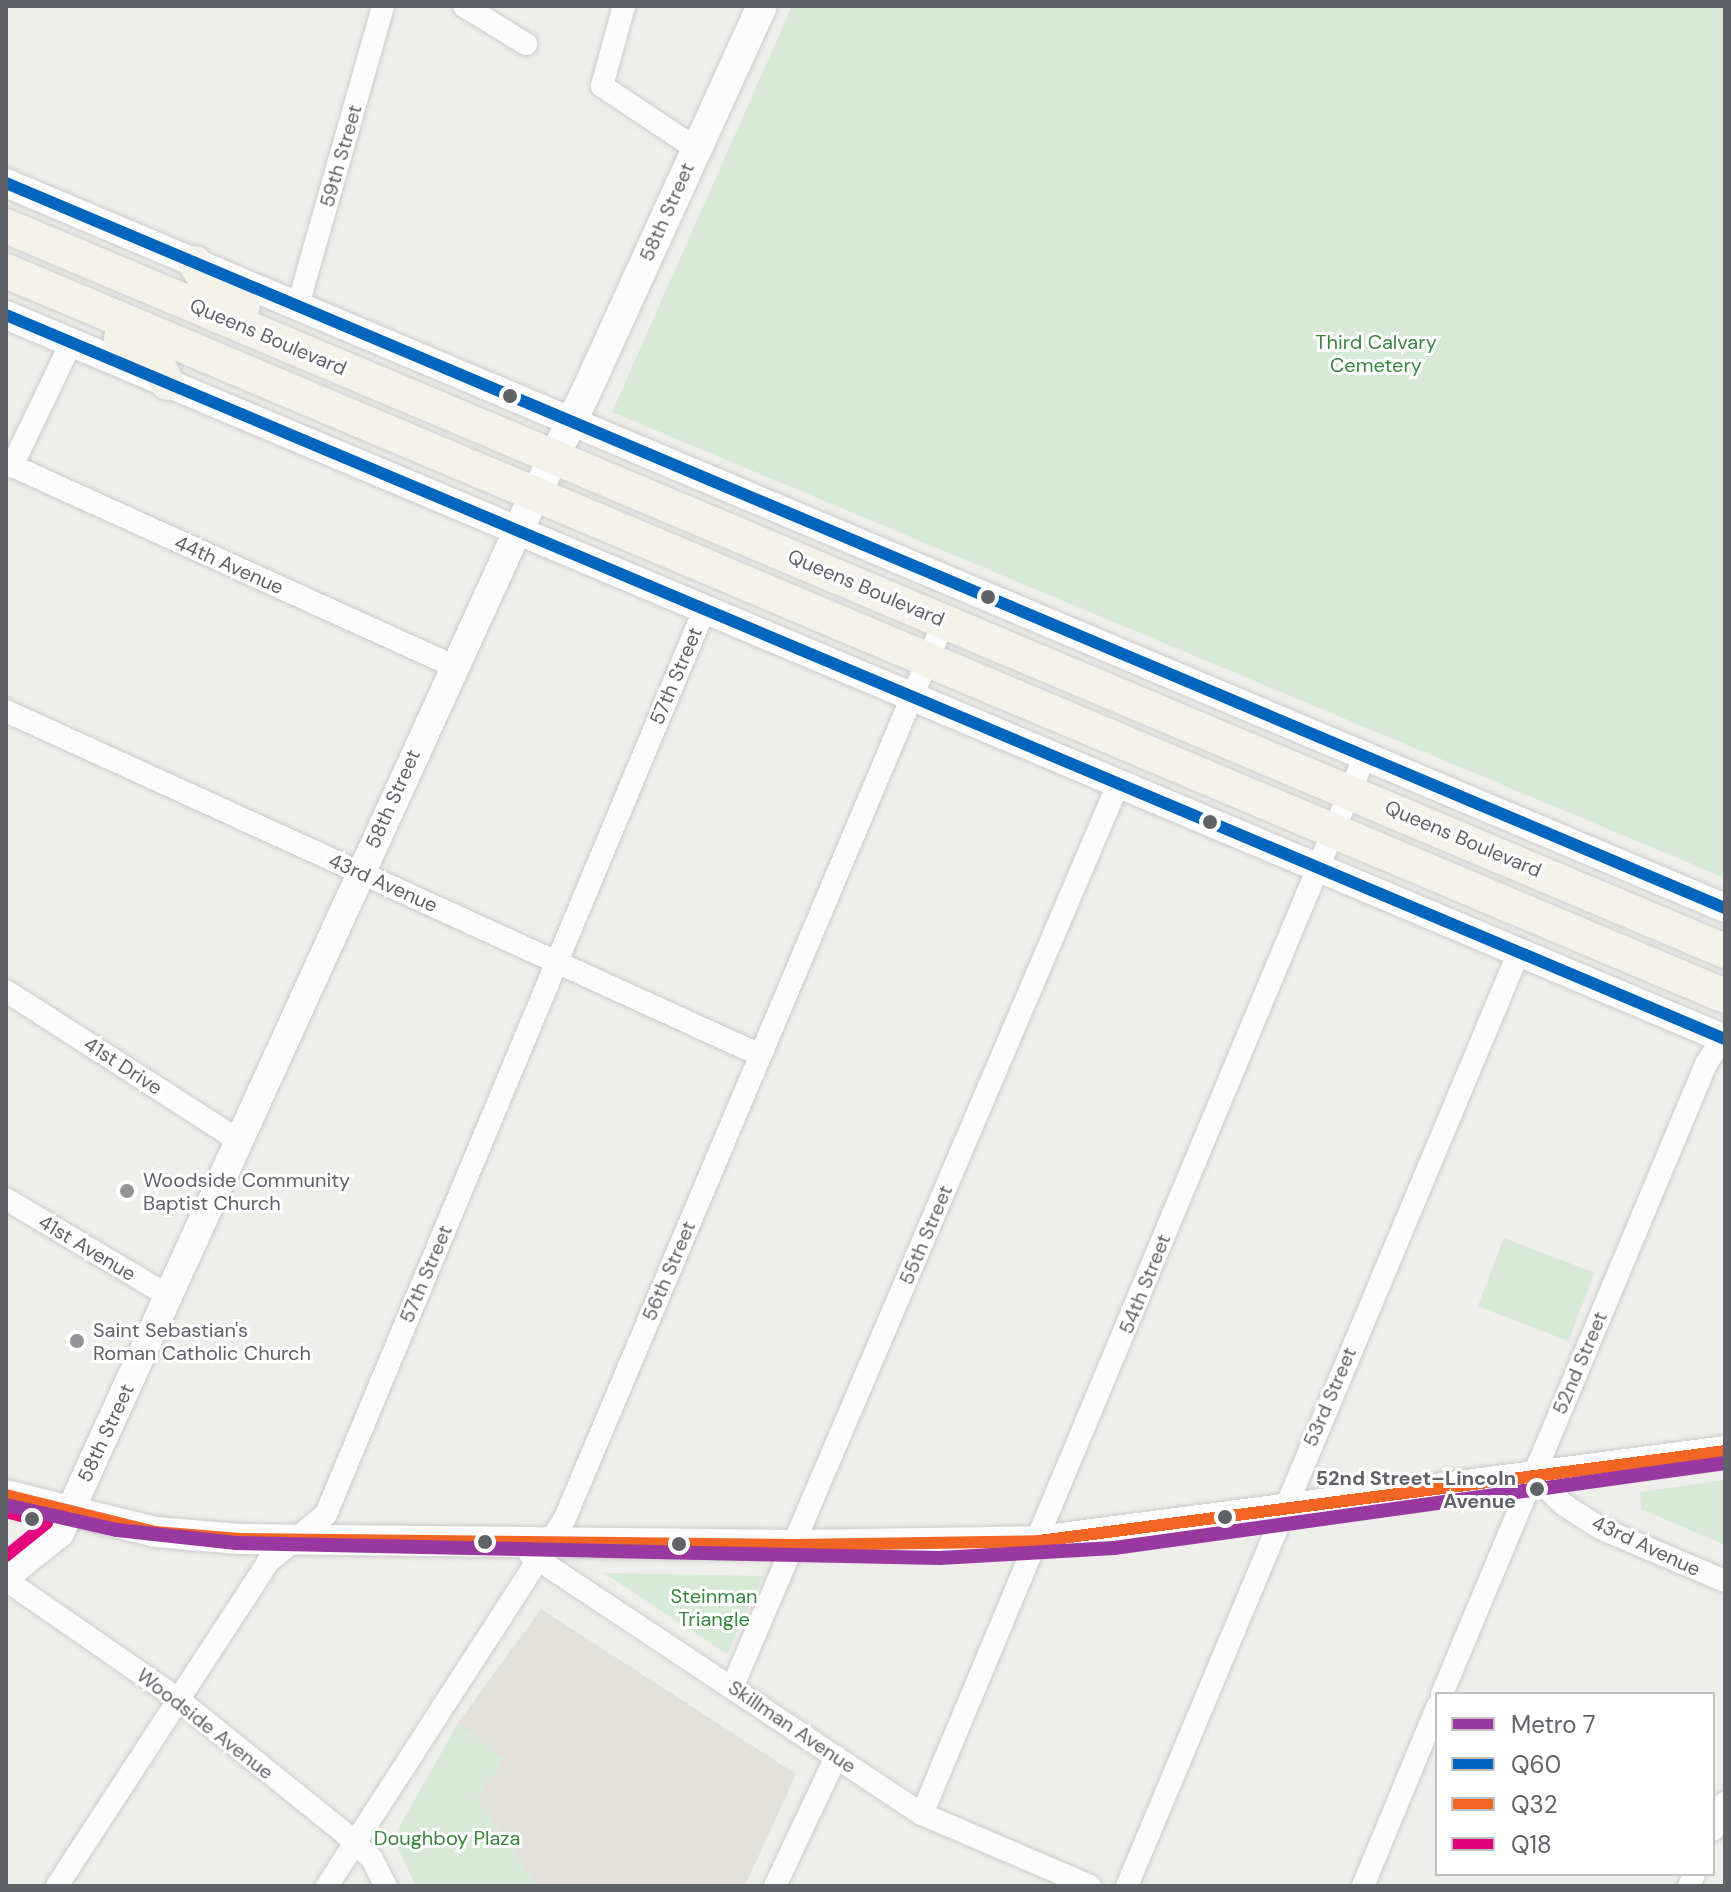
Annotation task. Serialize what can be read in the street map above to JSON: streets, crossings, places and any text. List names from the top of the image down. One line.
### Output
{"streets":{"main road":["58th Street","Queens Boulevard"],"street":["59th Street","44th Avenue","57th Street","43rd Avenue","41st Drive","55th Street","41st Avenue","56th Street","54th Street","52nd Street","53rd Street","Woodside Avenue","Skillman Avenue"]},"crossings":[["59th Street","Queens Boulevard"],["58th Street","Queens Boulevard"],["58th Street","44th Avenue"],["58th Street","43rd Avenue"],["58th Street","41st Drive"],["58th Street","41st Avenue"],["58th Street","Woodside Avenue"],["Queens Boulevard","56th Street"],["Queens Boulevard","54th Street"],["57th Street","43rd Avenue"],["57th Street","Woodside Avenue"],["43rd Avenue","56th Street"],["43rd Avenue","52nd Street"],["55th Street","Skillman Avenue"],["56th Street","Woodside Avenue"],["56th Street","Skillman Avenue"],["54th Street","Skillman Avenue"]],"parks":["Third Calvary Cemetery","Steinman Triangle","Doughboy Plaza"],"places":["Woodside Community Baptist Church","Saint Sebastian's Roman Catholic Church","52nd Street–Lincoln Avenue"],"lines":["transit line Q60","transit line Q32","metro line 7","transit line Q18"],"legend":["Metro 7","Q60","Q32","Q18"]}
